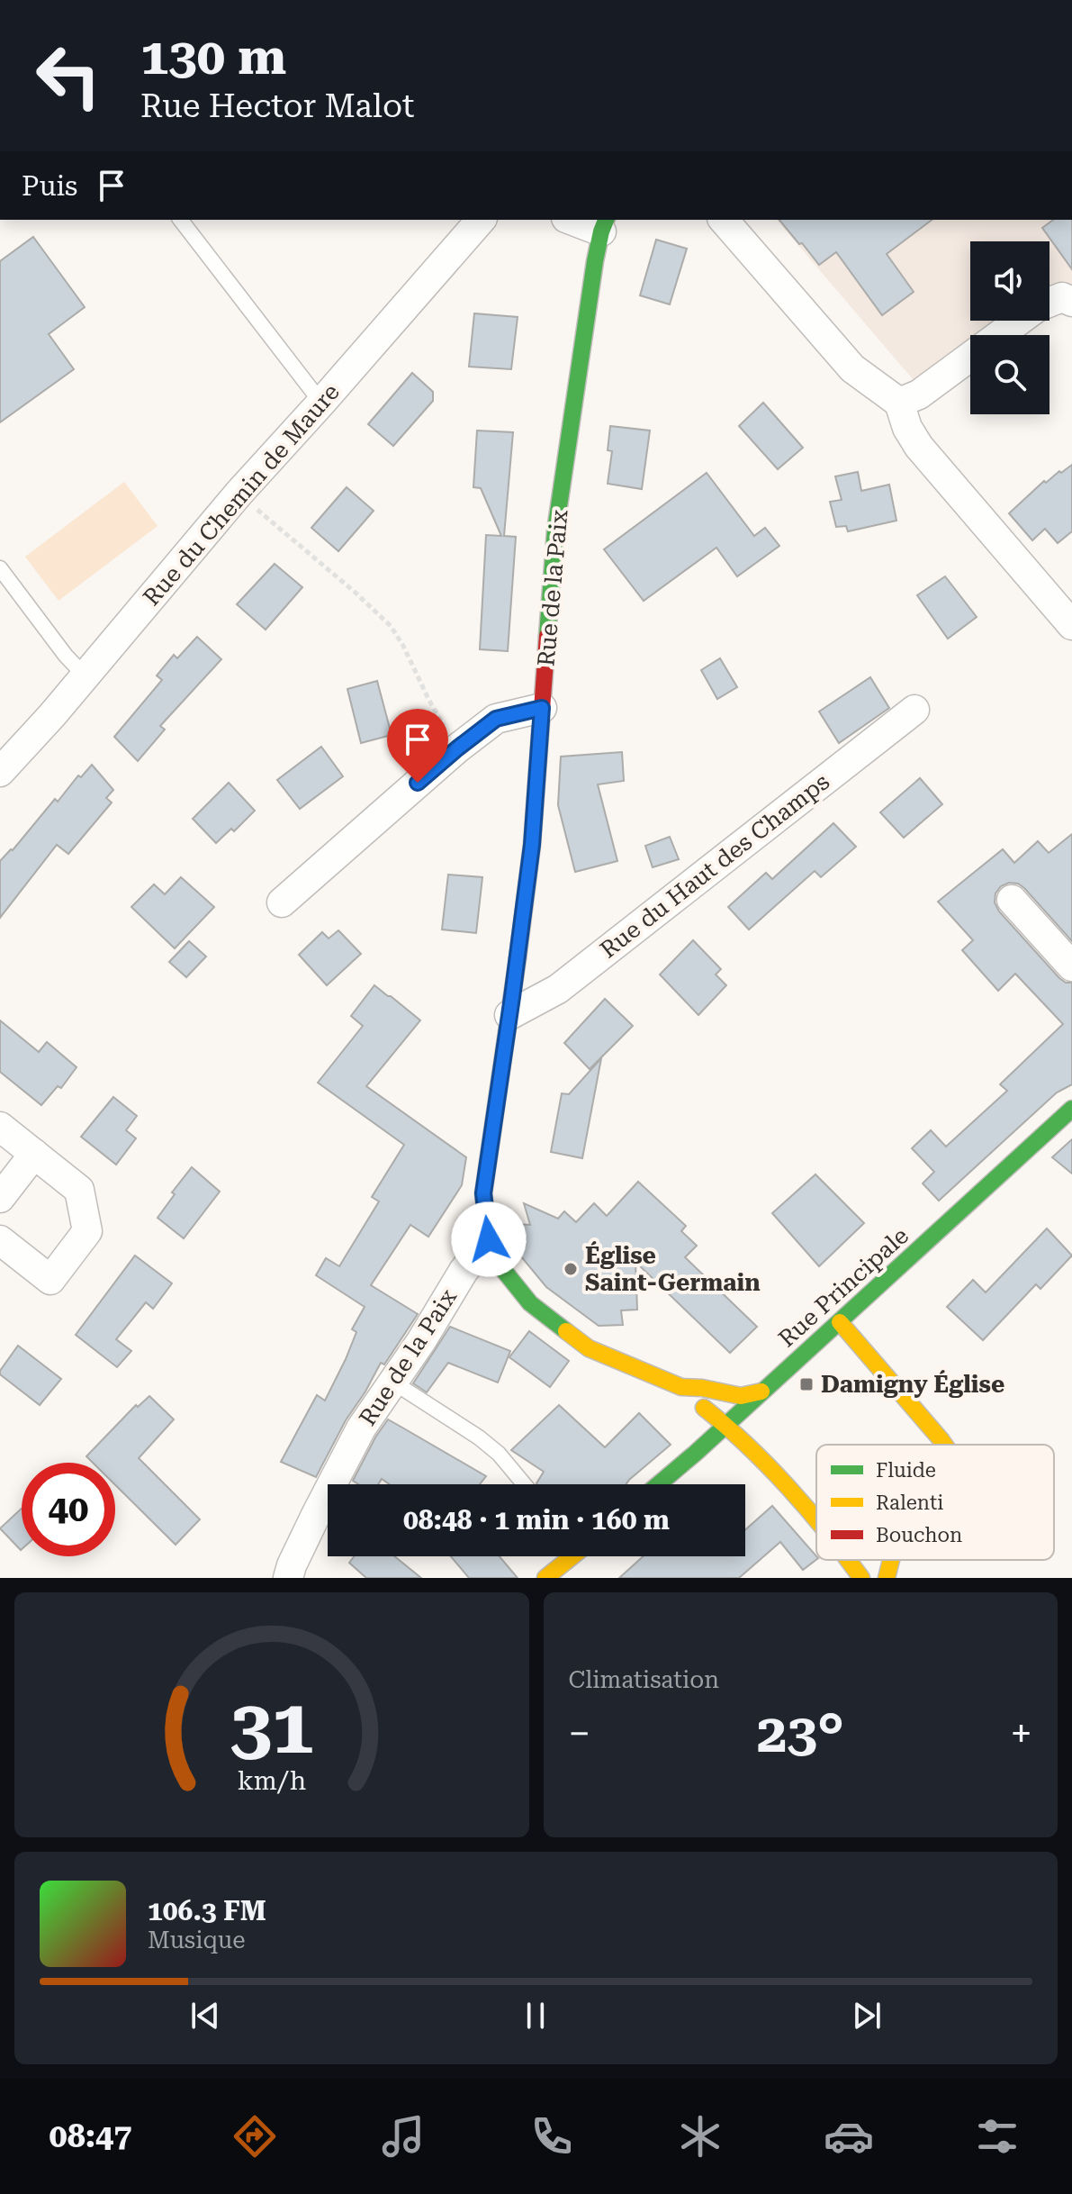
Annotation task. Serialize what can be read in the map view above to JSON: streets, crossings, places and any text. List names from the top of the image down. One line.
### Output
{"streets":{"street":["Rue du Chemin de Maure","Rue de la Paix","Rue du Haut des Champs","Rue Principale"]},"crossings":[["Rue de la Paix","Rue du Haut des Champs"]],"places":{"other":["Église Saint-Germain"],"transit":["Damigny Église"]},"legend":["Fluide","Ralenti","Bouchon"],"page":{"turn":["130 m","Rue Hector Malot"],"then":"Puis","limit":"40","trip":"08:48 · 1 min · 160 m","tile":"Climatisation","heat":["−","23°","+"],"song":["106.3 FM","Musique"],"tabs":"08:47","gauge":["31","km/h"]}}
